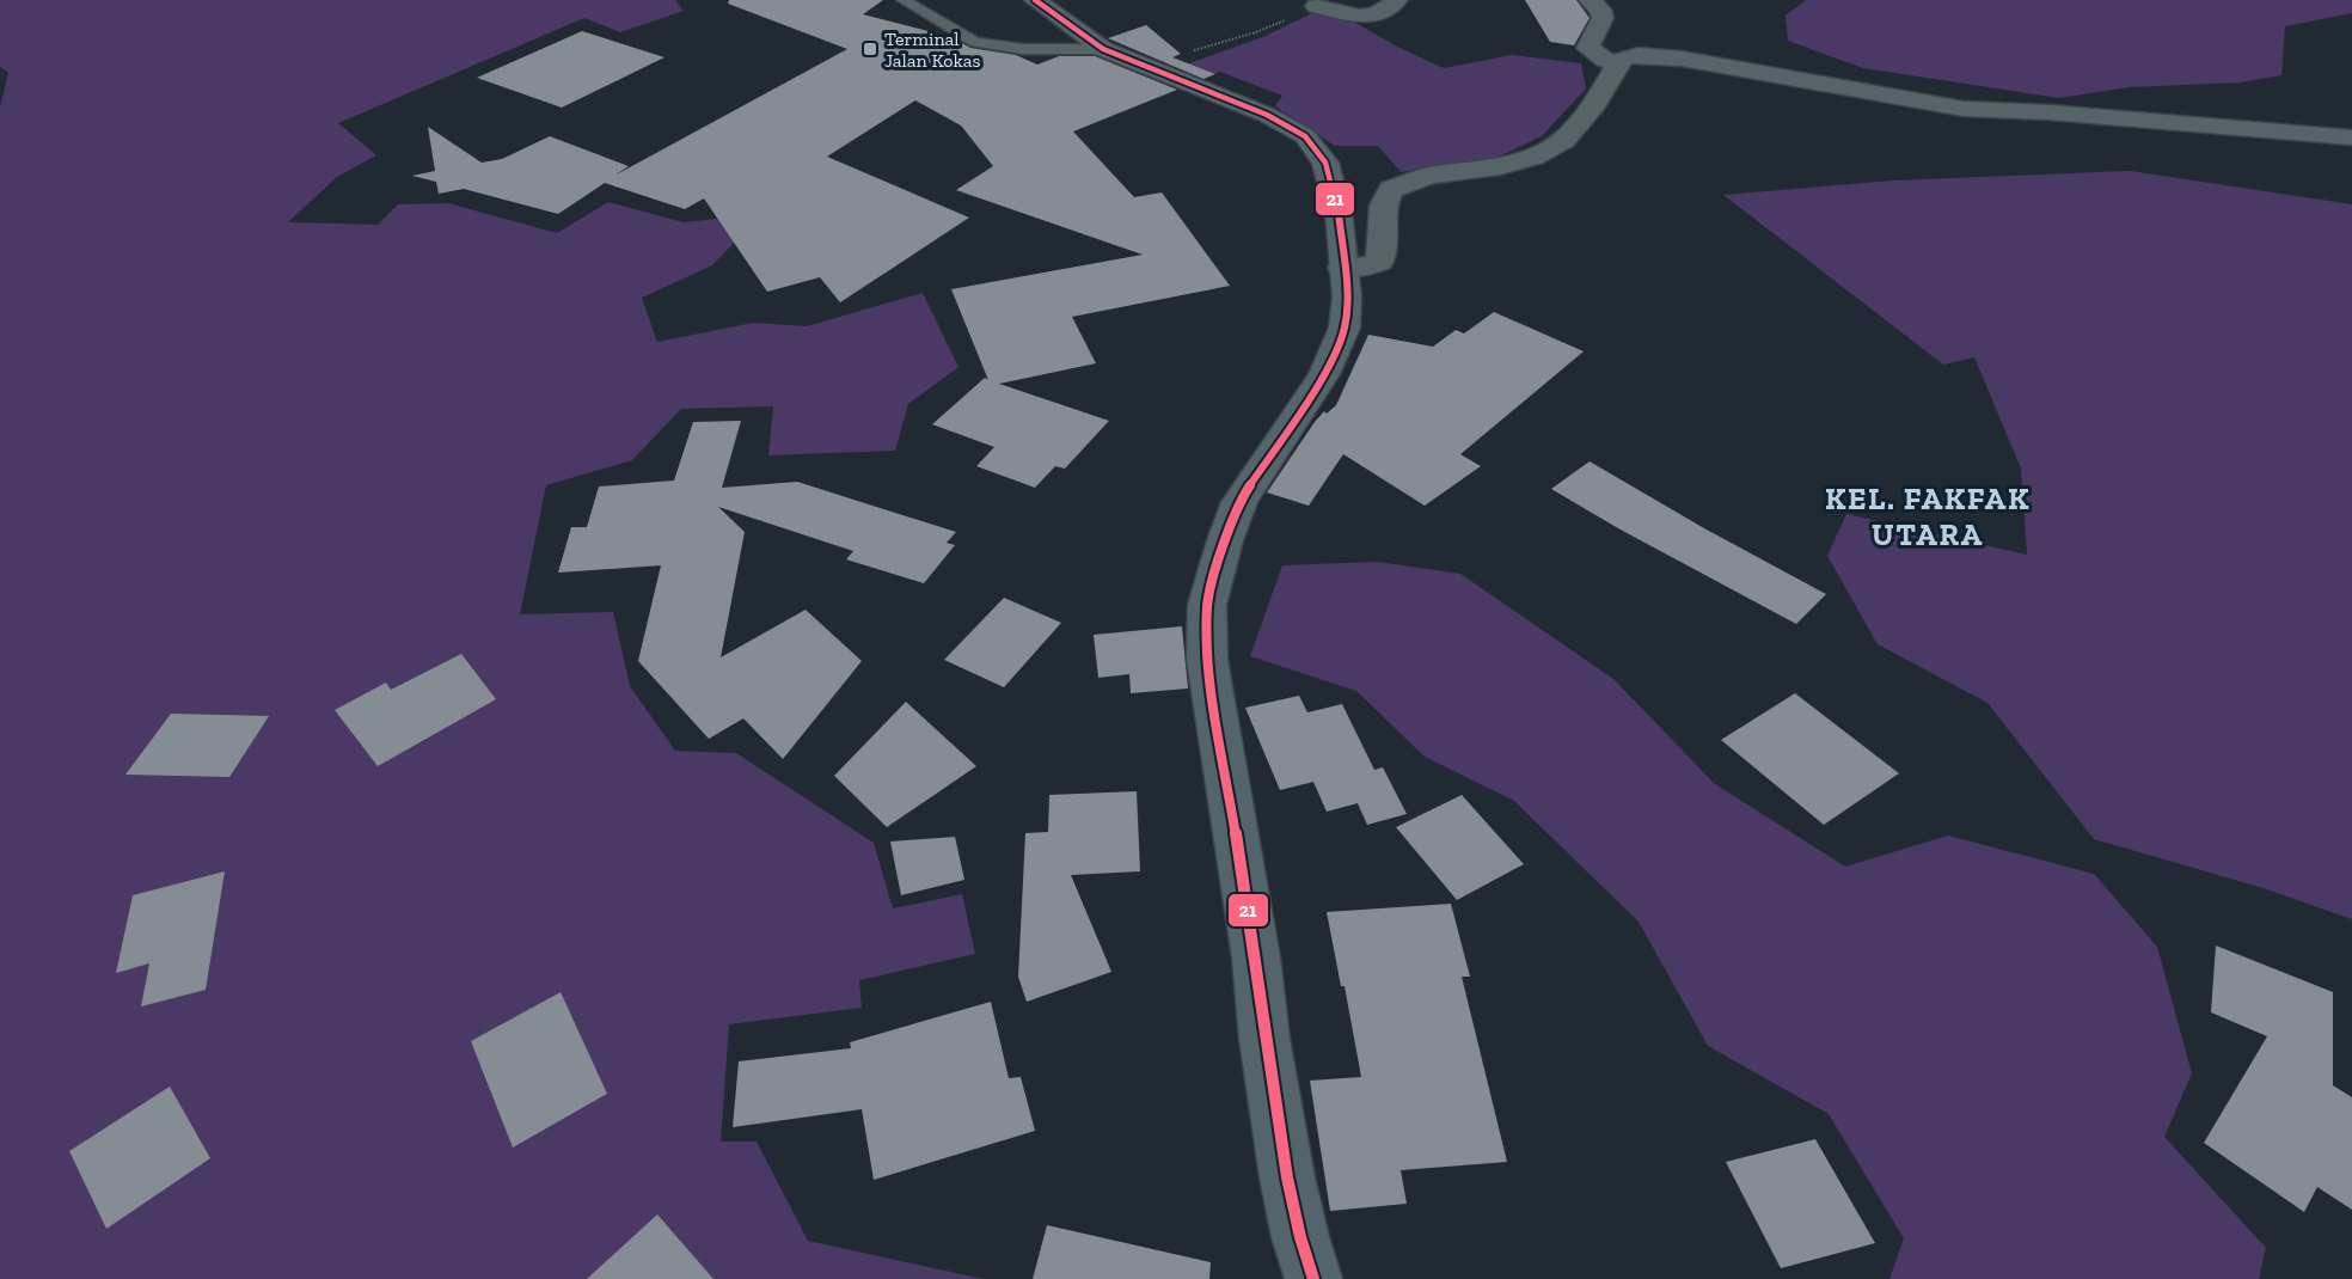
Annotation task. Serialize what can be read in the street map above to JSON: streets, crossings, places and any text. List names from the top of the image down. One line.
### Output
{"districts":["KEL. FAKFAK UTARA"],"places":{"transit":["Terminal Jalan Kokas"]},"lines":["transit line 21"]}
